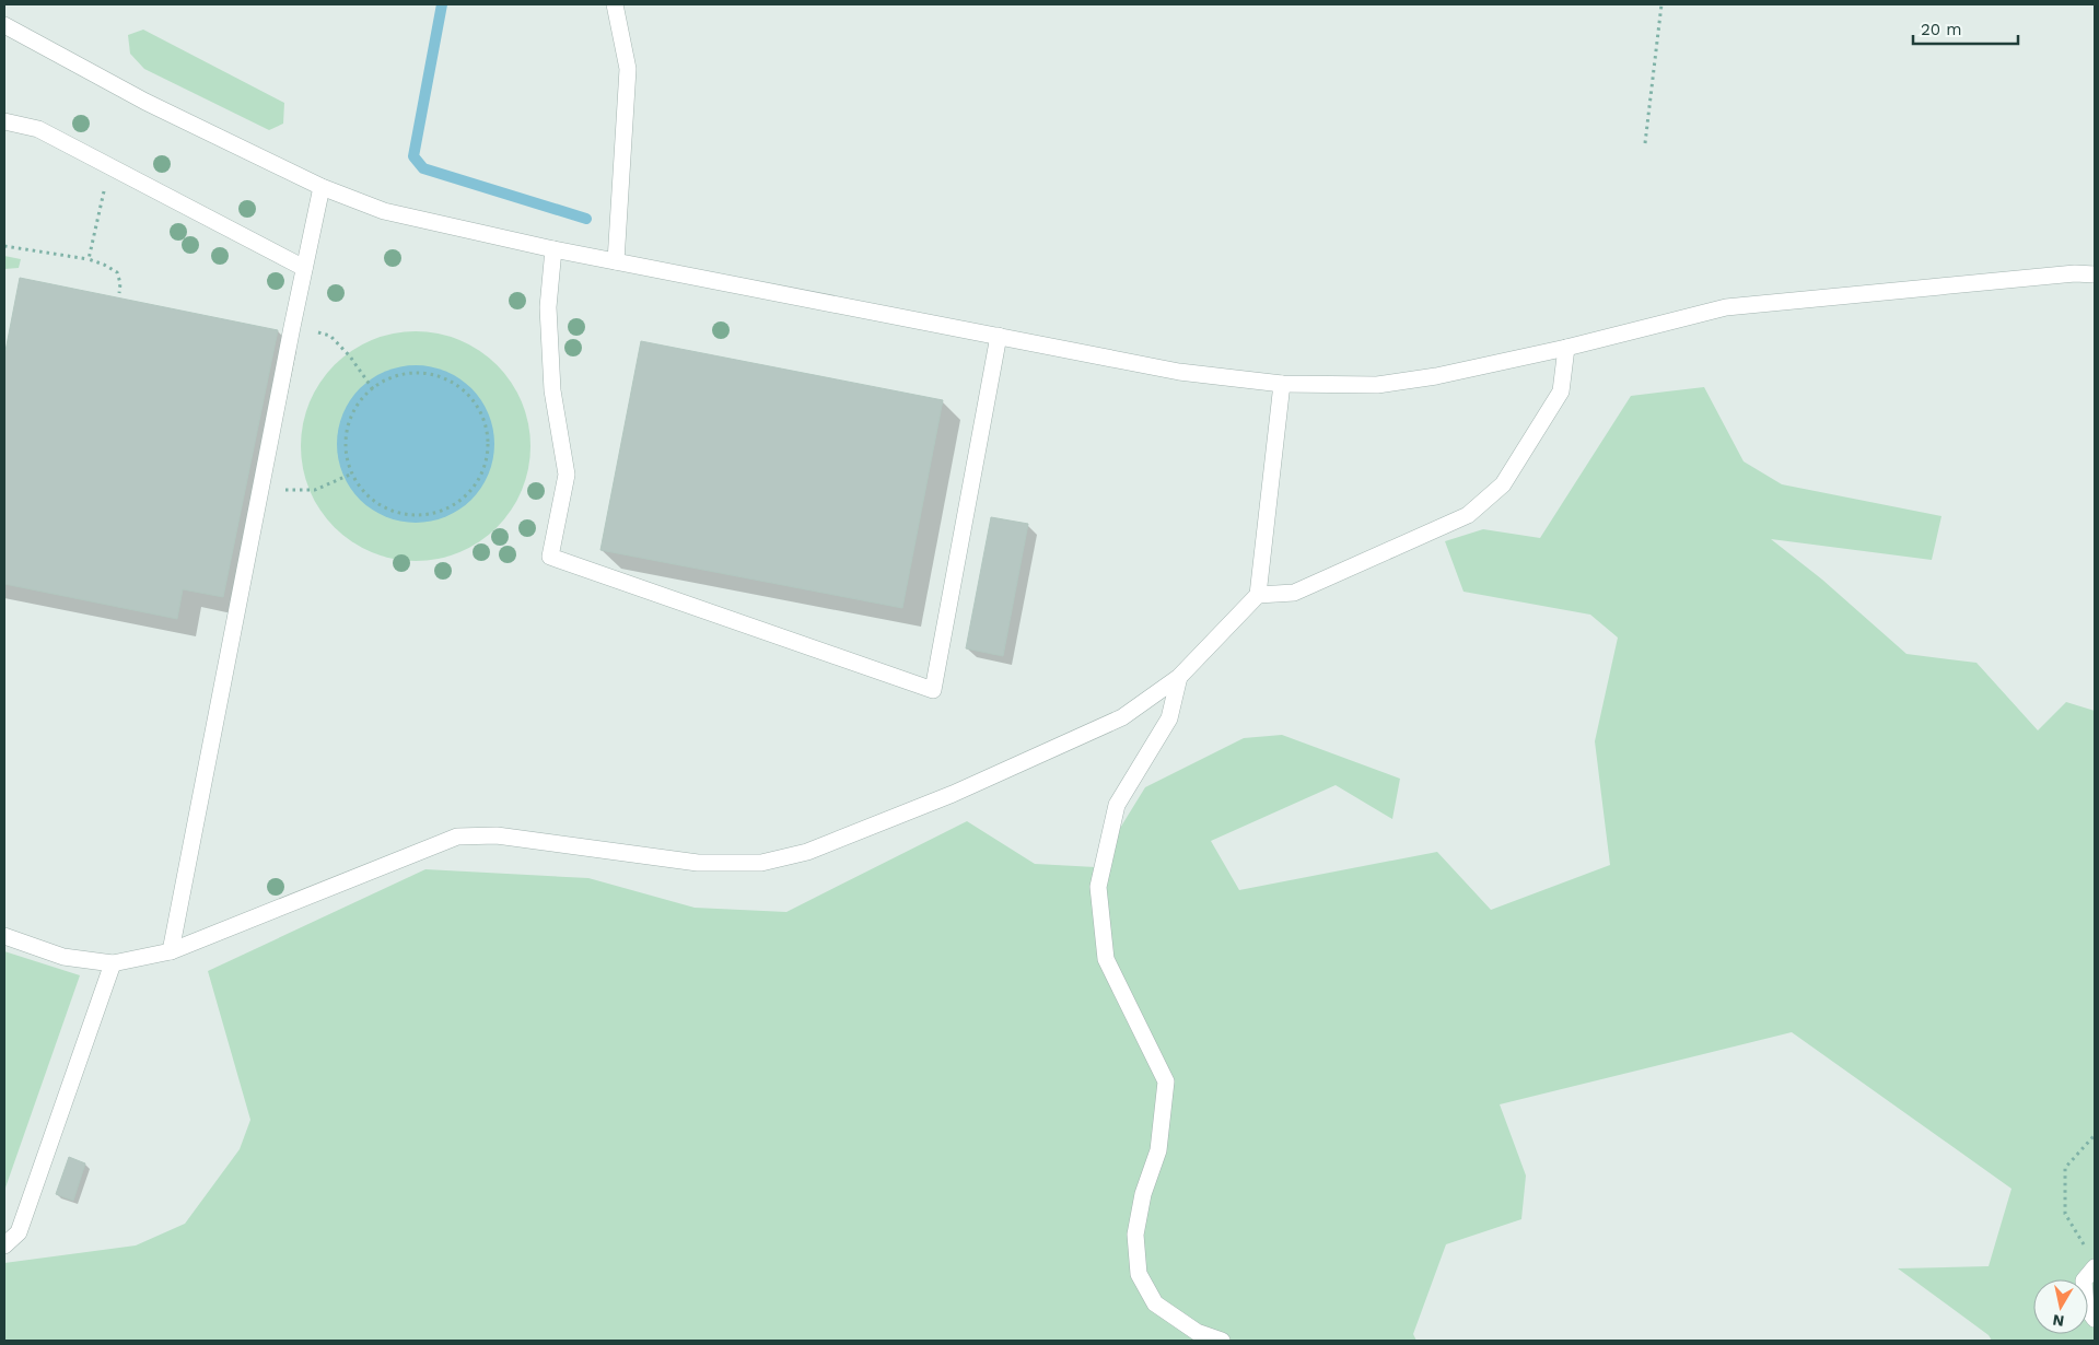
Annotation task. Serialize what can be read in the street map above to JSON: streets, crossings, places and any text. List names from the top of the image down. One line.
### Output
{"scale_bar":"20 m","north":"bottom"}
